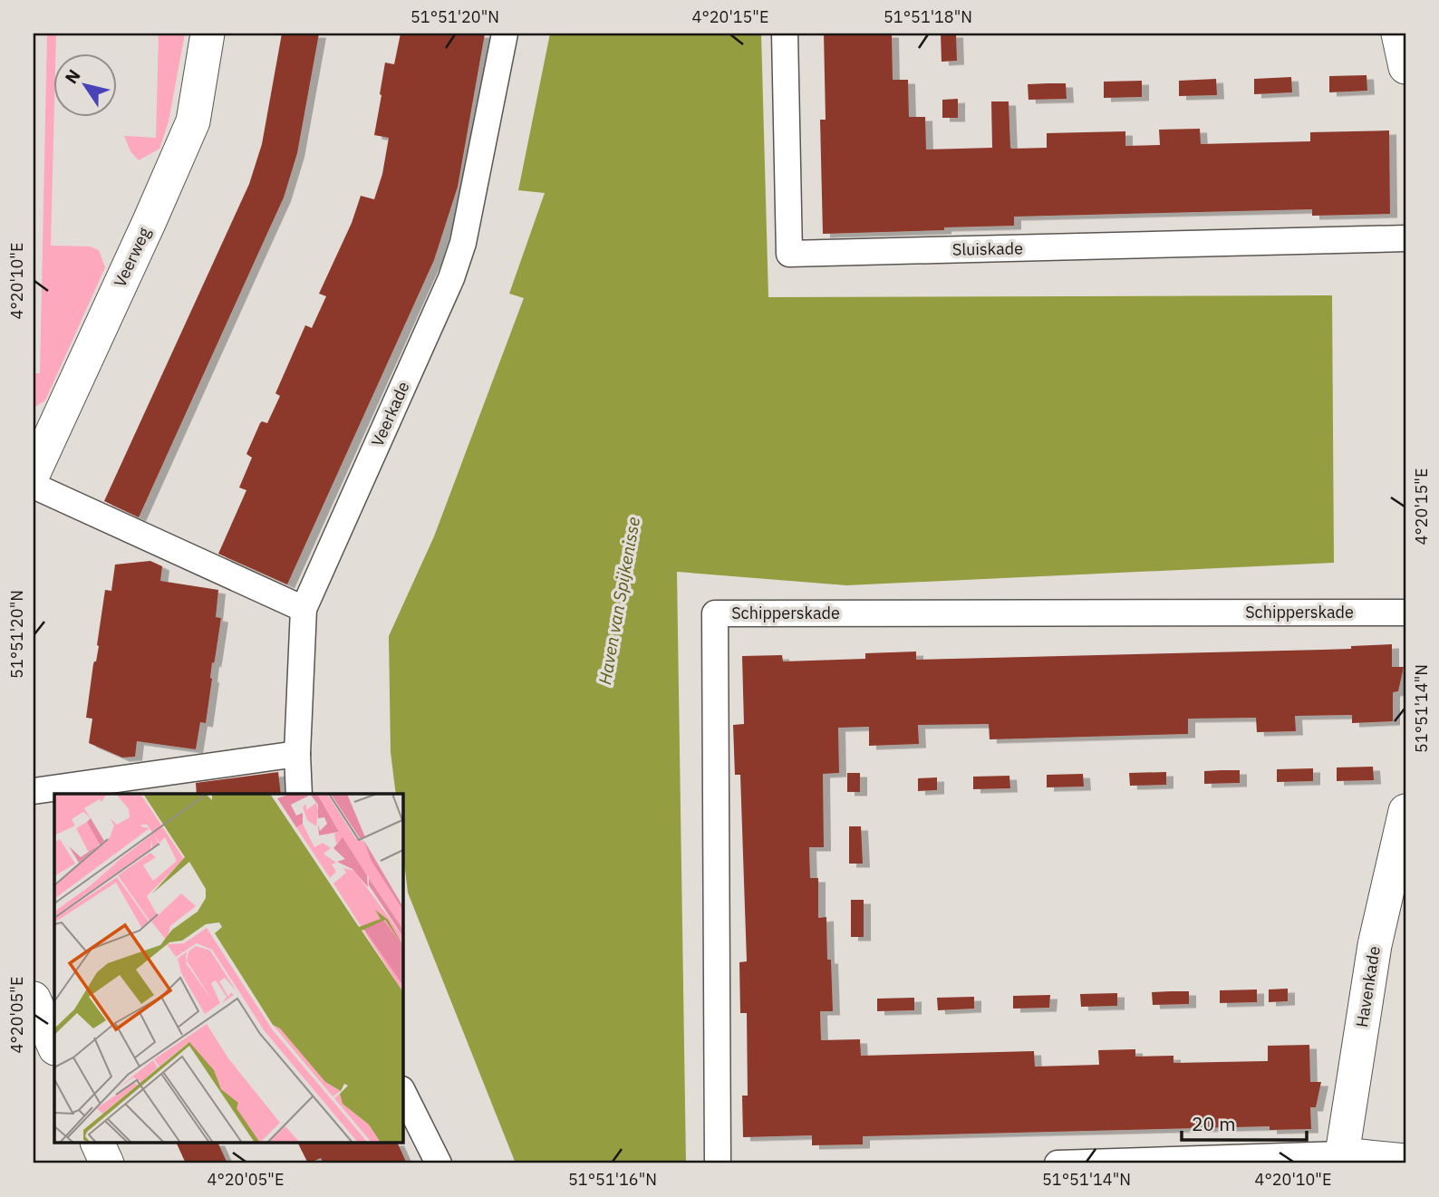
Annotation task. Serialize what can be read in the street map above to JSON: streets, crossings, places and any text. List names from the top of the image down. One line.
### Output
{"streets":{"street":["Sluiskade","Veerweg","Veerkade","Schipperskade","Havenkade"]},"water":["Haven van Spijkenisse"],"scale_bar":"20 m","north":"top left","coordinates":["51°51'20\"N","4°20'15\"E","51°51'18\"N","4°20'10\"E","51°51'14\"N","4°20'05\"E","51°51'16\"N"]}
